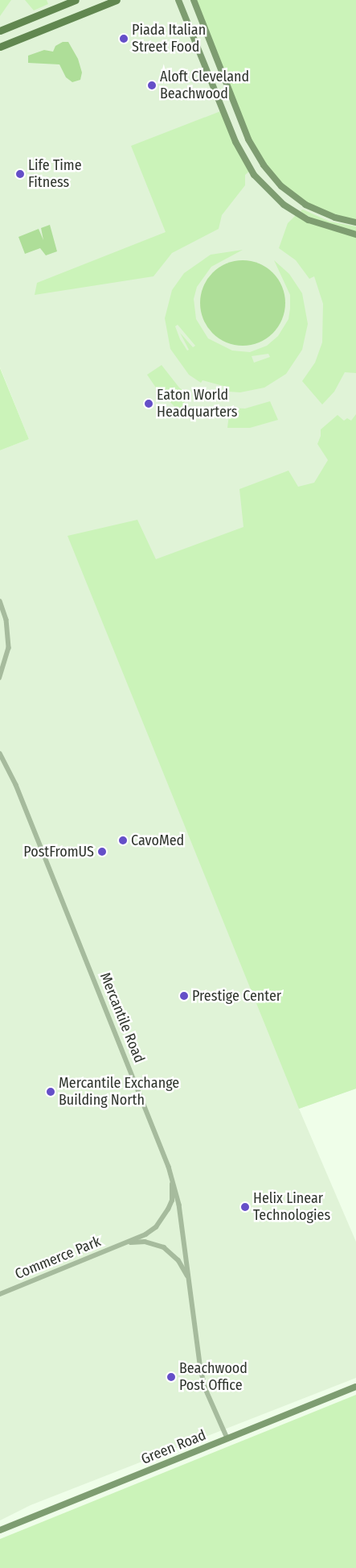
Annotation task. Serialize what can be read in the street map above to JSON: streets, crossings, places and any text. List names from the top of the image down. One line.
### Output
{"streets":{"street":["Mercantile Road","Commerce Park","Green Road"]},"crossings":[["Mercantile Road","Commerce Park"],["Mercantile Road","Green Road"]],"places":["Piada Italian Street Food","Aloft Cleveland Beachwood","Life Time Fitness","Eaton World Headquarters","CavoMed","PostFromUS","Prestige Center","Mercantile Exchange Building North","Helix Linear Technologies","Beachwood Post Office"]}
